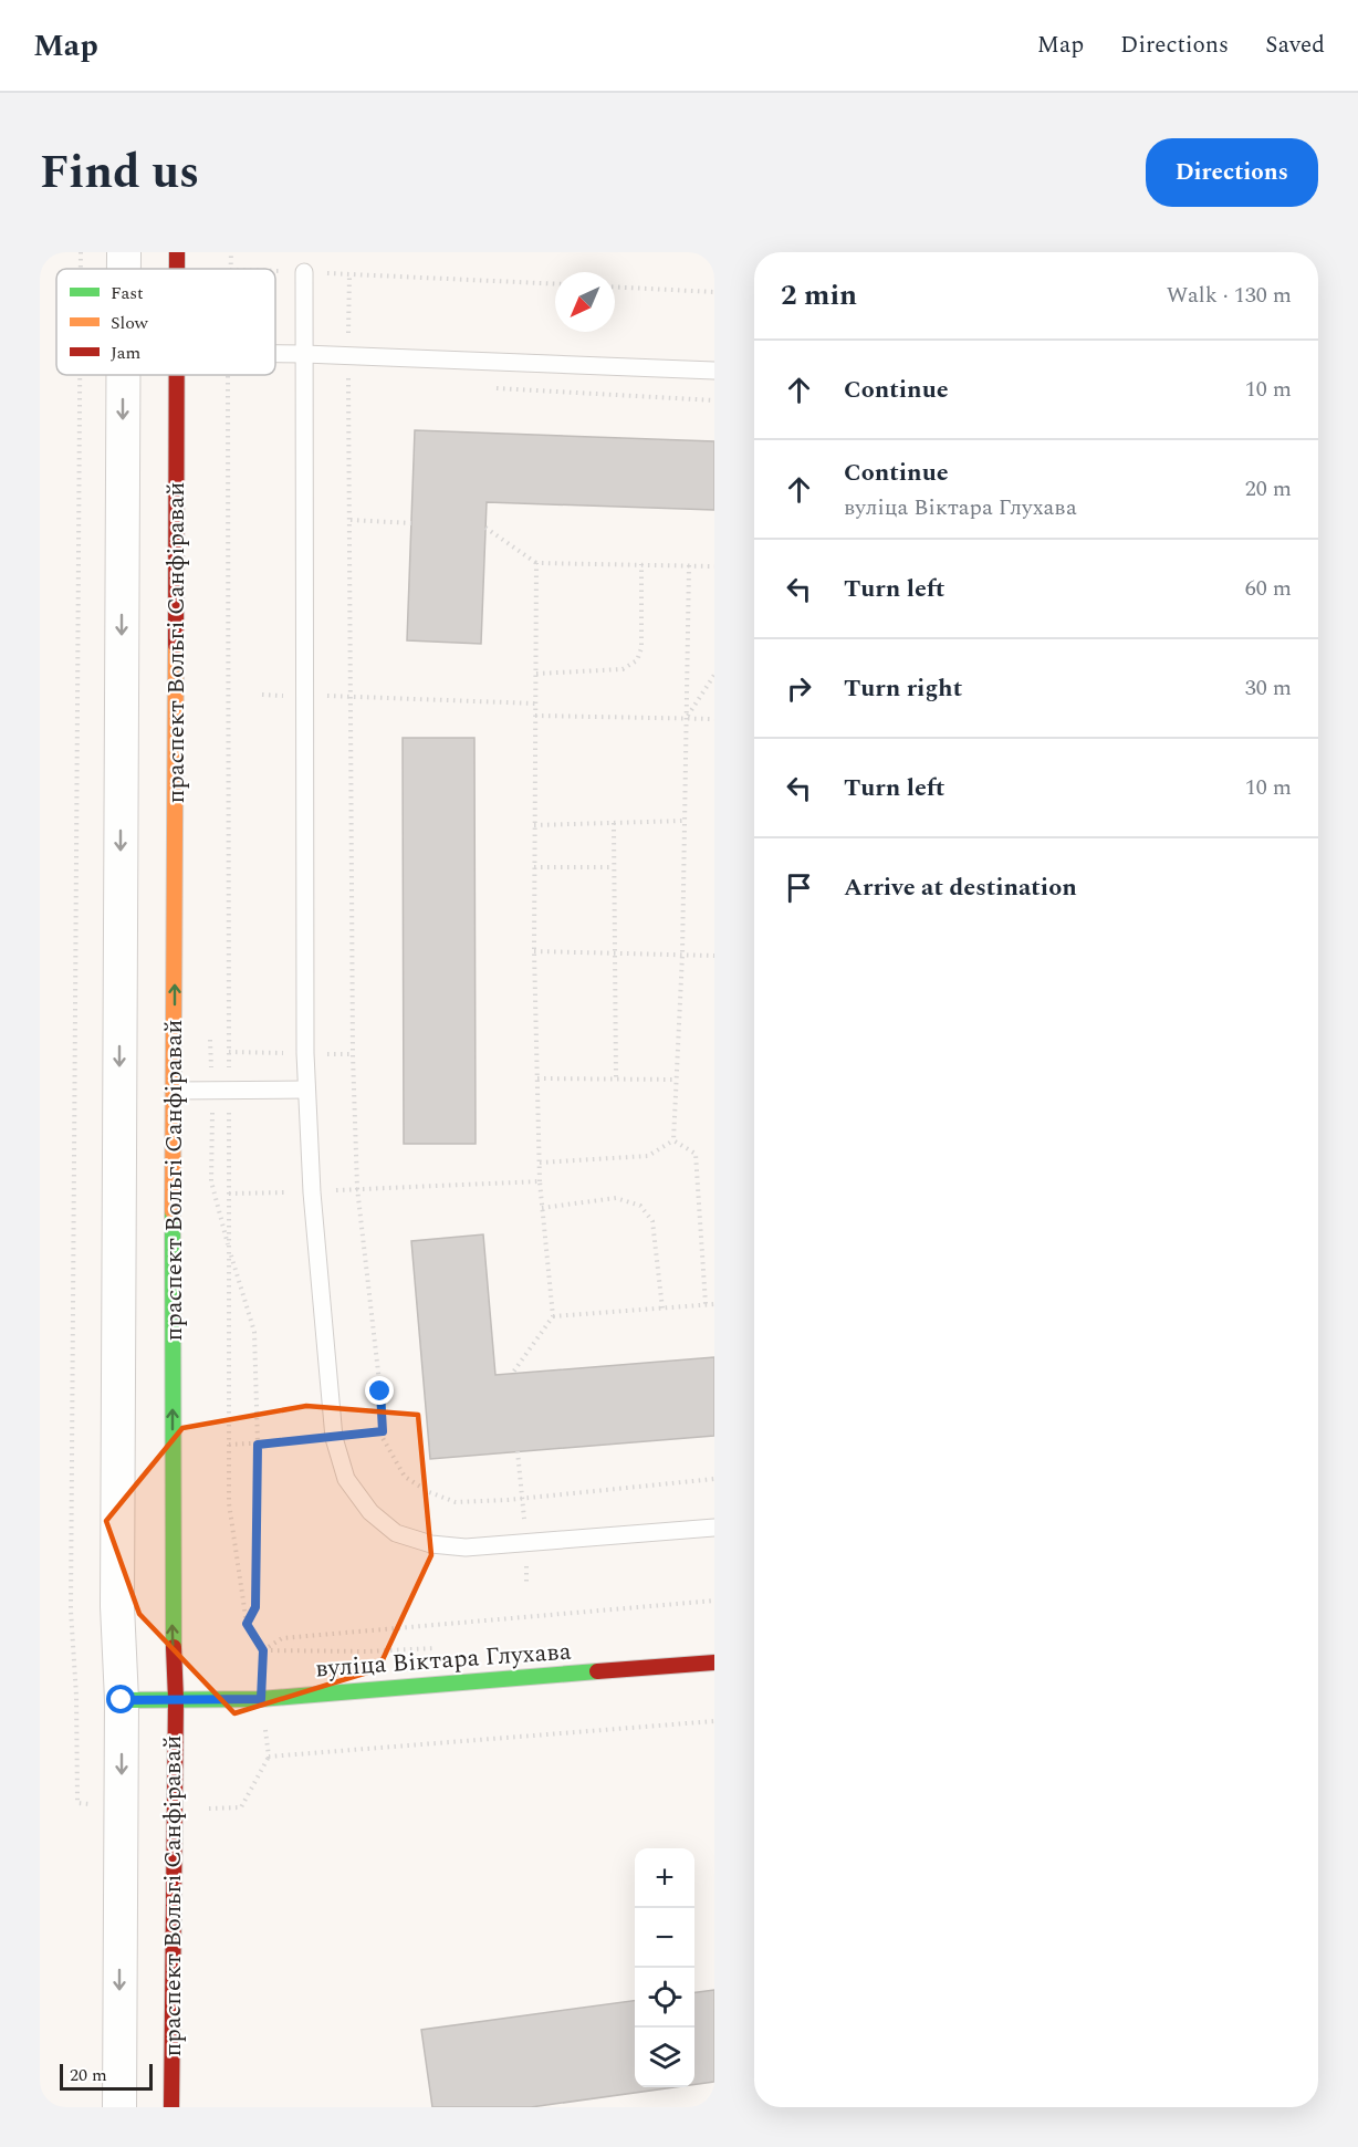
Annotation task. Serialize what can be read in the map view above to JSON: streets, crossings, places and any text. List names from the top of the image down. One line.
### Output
{"streets":{"street":["праспект Вольгі Санфіравай","вуліца Віктара Глухава"]},"crossings":[["праспект Вольгі Санфіравай","вуліца Віктара Глухава"]],"legend":["Fast","Slow","Jam"],"scale_bar":"20 m","north":"bottom left","page":{"header":"Map","nav":["Map","Directions","Saved"],"title":"Find us","buttons":"Directions","heading":["2 min","Walk · 130 m"],"list":[["Continue","10 m"],["Continue","вуліца Віктара Глухава","20 m"],["Turn left","60 m"],["Turn right","30 m"],["Turn left","10 m"],"Arrive at destination"],"map_buttons":["+","−"],"scale":"20 m"}}
